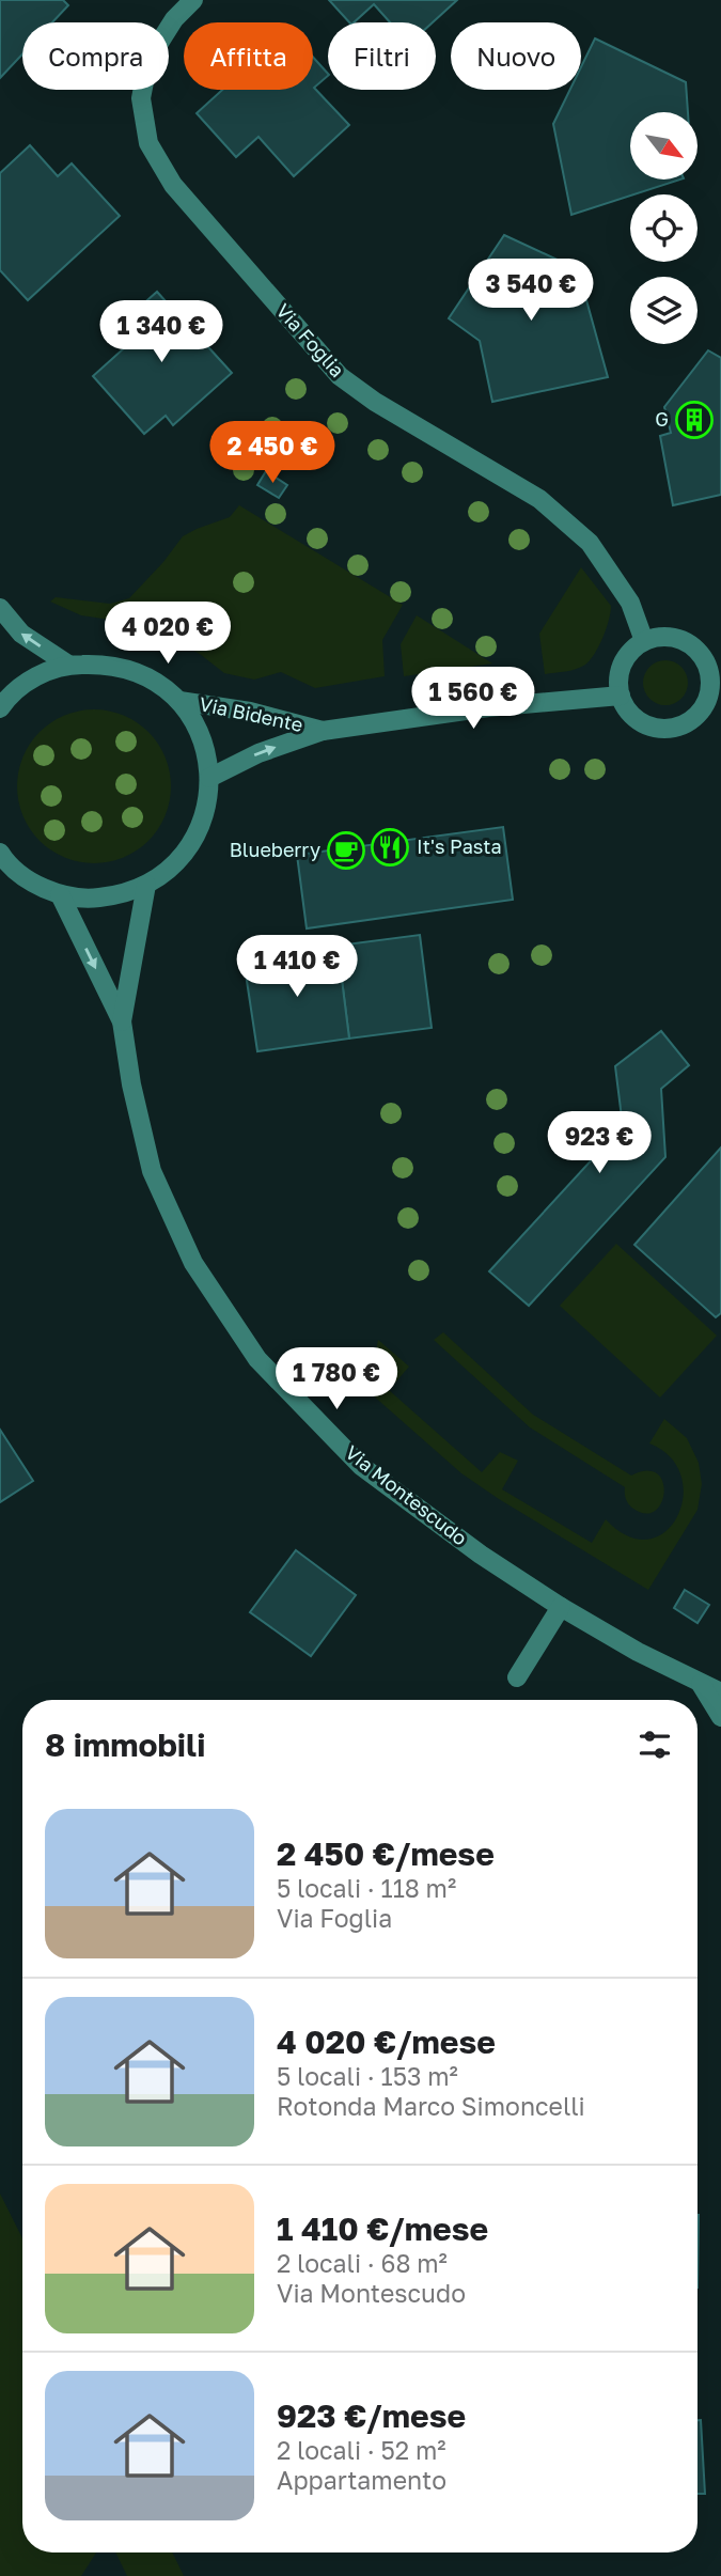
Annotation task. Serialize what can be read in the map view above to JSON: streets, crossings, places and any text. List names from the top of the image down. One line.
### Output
{"streets":{"street":["Via Foglia","Via Bidente","Via Montescudo"]},"crossings":[["Via Foglia","Via Bidente"]],"places":{"building":["G"],"restaurant":["It's Pasta"],"cafe":["Blueberry"]},"north":"bottom right","page":{"chip":["Compra","Affitta","Filtri","Nuovo"],"price":["3 540 €","1 340 €","2 450 €","4 020 €","1 560 €","1 410 €","923 €","1 780 €"],"heading":"8 immobili","list":[{"name":"2 450 €/mese","note":"5 locali · 118 m² · Via Foglia"},{"name":"4 020 €/mese","note":"5 locali · 153 m² · Rotonda Marco Simoncelli"},{"name":"1 410 €/mese","note":"2 locali · 68 m² · Via Montescudo"},{"name":"923 €/mese","note":"2 locali · 52 m² · Appartamento"}]}}
